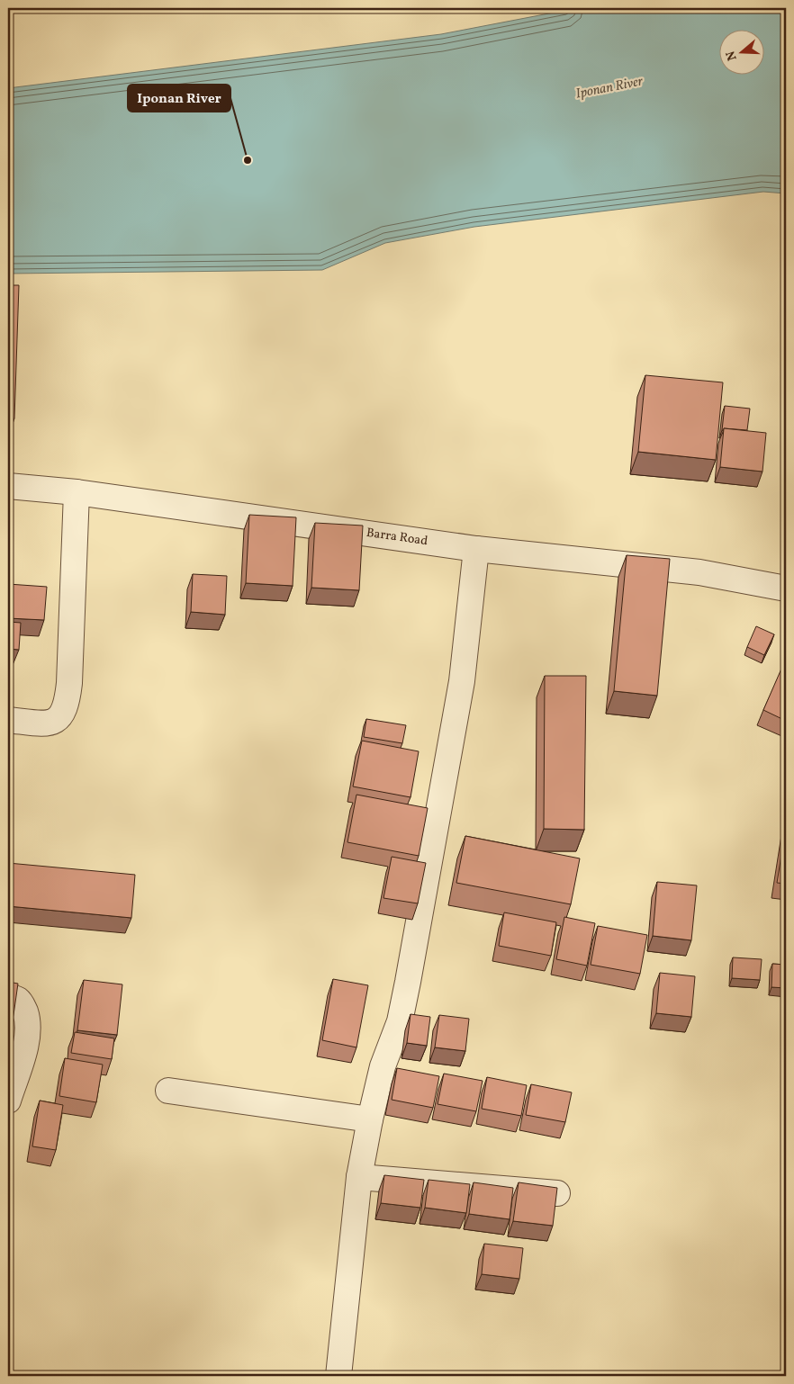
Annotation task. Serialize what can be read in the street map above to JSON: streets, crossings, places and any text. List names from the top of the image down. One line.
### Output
{"streets":{"street":["Barra Road"]},"water":["Iponan River"],"places":["Iponan River"],"north":"left"}
